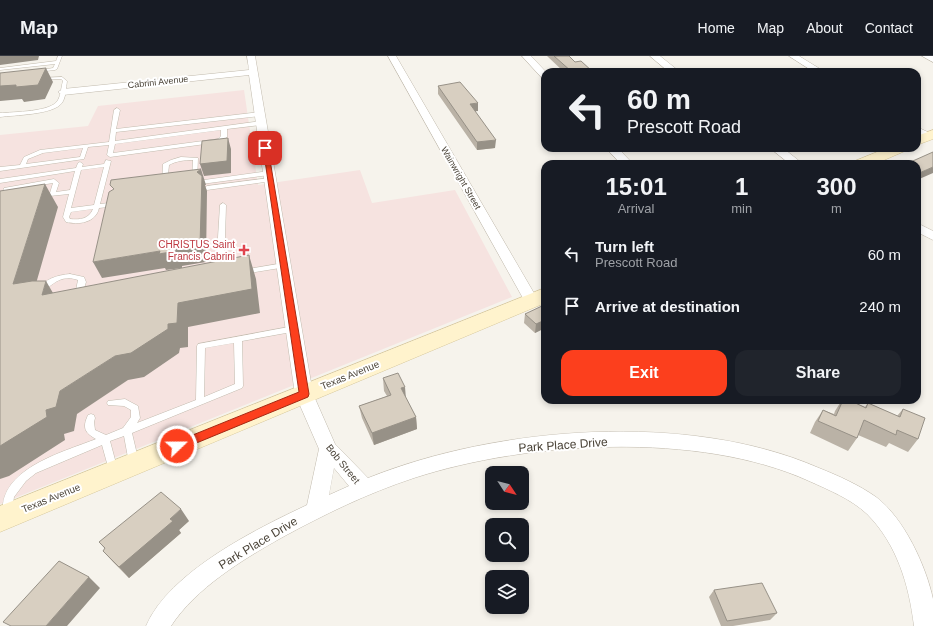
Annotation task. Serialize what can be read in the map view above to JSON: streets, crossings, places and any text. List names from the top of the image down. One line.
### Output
{"streets":{"street":["Cabrini Avenue","Wainwright Street","Texas Avenue","Park Place Drive","Bob Street"]},"crossings":[["Cabrini Avenue","Bob Street"],["Wainwright Street","Texas Avenue"],["Texas Avenue","Bob Street"],["Park Place Drive","Bob Street"]],"places":{"health":["CHRISTUS Saint Francis Cabrini"]},"north":"bottom right","page":{"header":"Map","nav":["Home","Map","About","Contact"],"turn":["60 m","Prescott Road"],"eta":["15:01","Arrival","1","min","300","m"],"list":[{"name":"Turn left","note":"Prescott Road","value":"60 m"},{"name":"Arrive at destination","value":"240 m"}],"buttons":["Exit","Share"]}}
